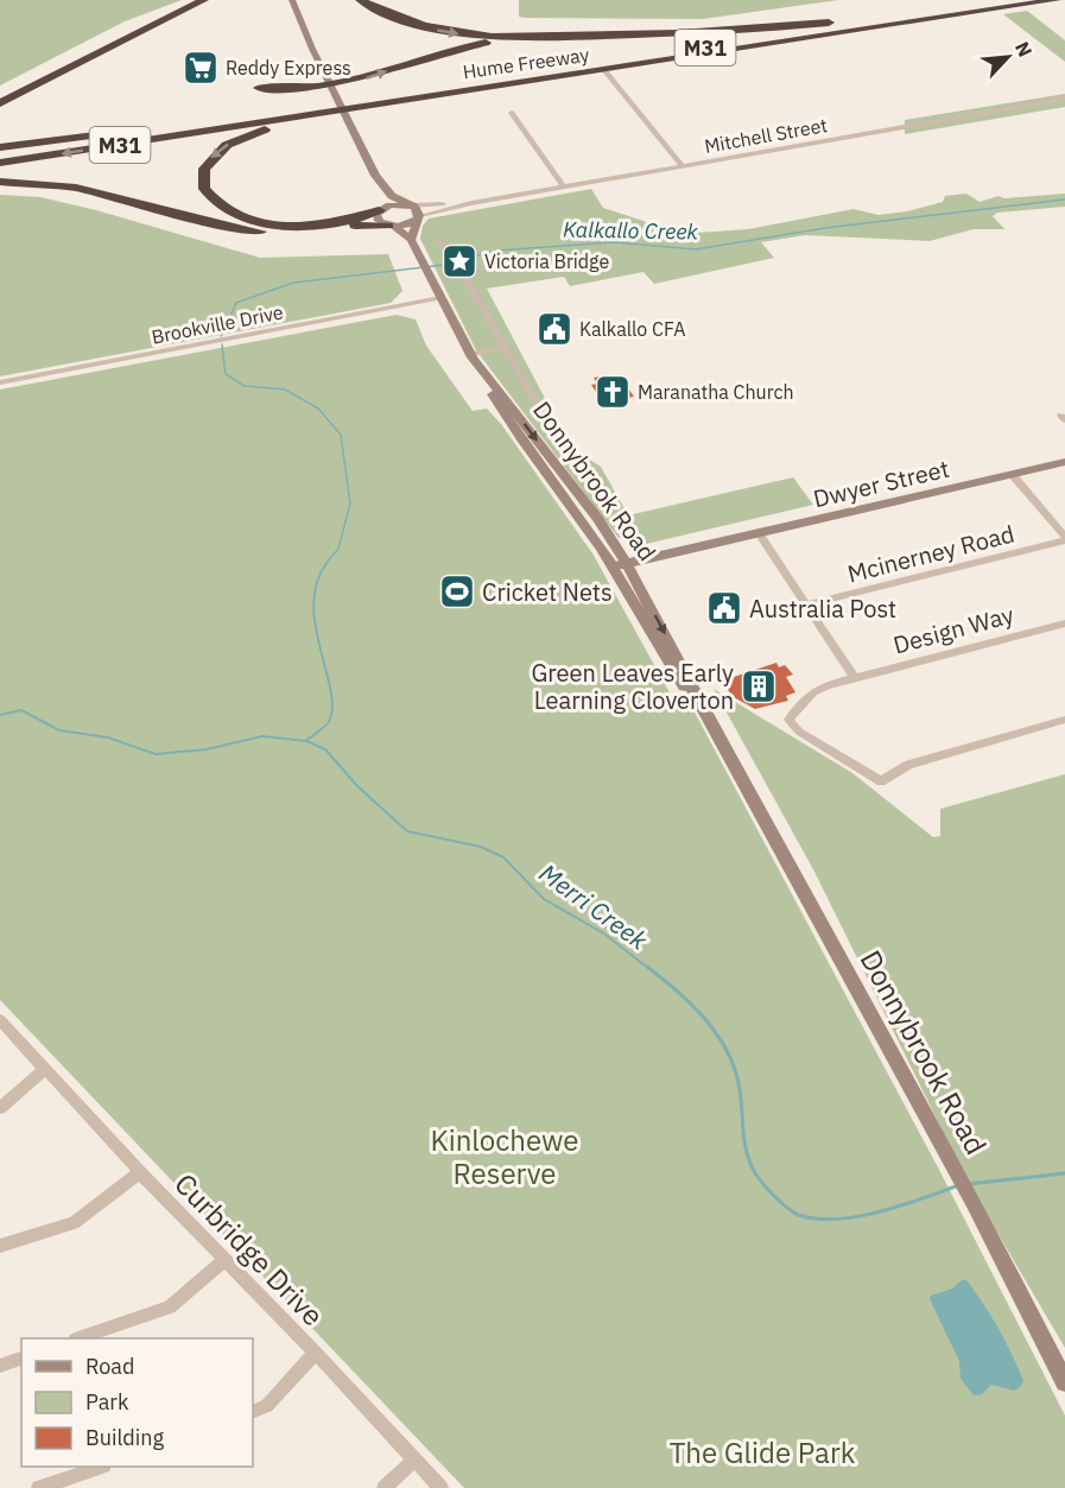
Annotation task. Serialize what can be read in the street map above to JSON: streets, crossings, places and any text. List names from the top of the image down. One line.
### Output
{"streets":{"highway":["M31","Hume Freeway"],"main road":["Donnybrook Road","Dwyer Street"],"street":["Mitchell Street","Brookville Drive","Mcinerney Road","Design Way","Curbridge Drive"]},"crossings":[["Brookville Drive","Donnybrook Road"],["Donnybrook Road","Dwyer Street"]],"water":["Kalkallo Creek","Merri Creek"],"parks":["Kinlochewe Reserve","The Glide Park"],"places":{"supermarket":["Reddy Express"],"place":["Victoria Bridge"],"public building":["Kalkallo CFA","Australia Post"],"church":["Maranatha Church"],"sports":["Cricket Nets"],"building":["Green Leaves Early Learning Cloverton"]},"legend":["Road","Park","Building"],"north":"top right"}
